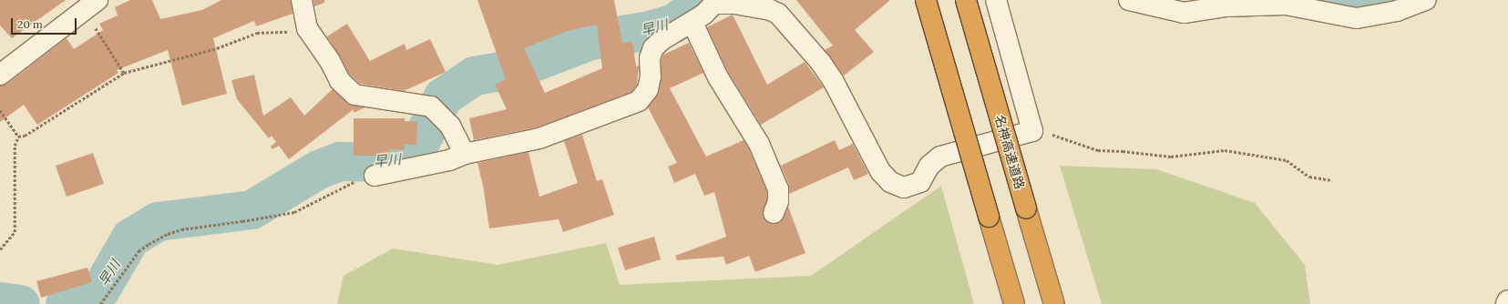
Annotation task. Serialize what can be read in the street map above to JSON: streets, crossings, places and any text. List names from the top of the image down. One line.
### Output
{"streets":{"highway":["名神高速道路"]},"water":["早川"],"scale_bar":"20 m"}
